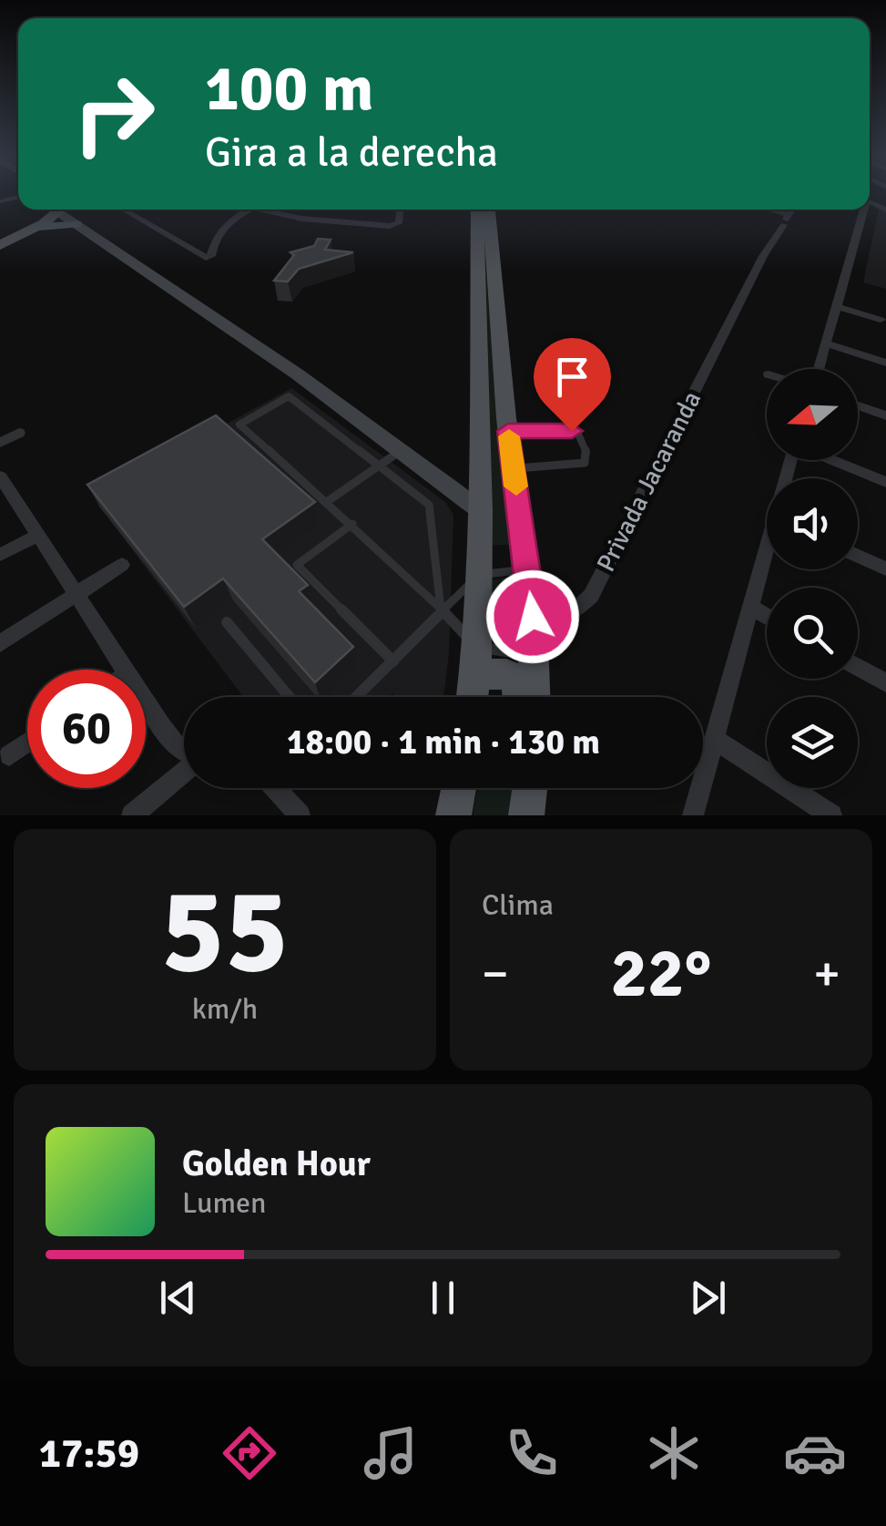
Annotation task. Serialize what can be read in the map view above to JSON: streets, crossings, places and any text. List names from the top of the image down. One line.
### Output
{"streets":{"street":["Privada Jacaranda"]},"north":"left","page":{"turn":["100 m","Gira a la derecha"],"limit":"60","trip":"18:00 · 1 min · 130 m","tile":[["55","km/h"],"Clima"],"heat":["−","22°","+"],"song":["Golden Hour","Lumen"],"tabs":"17:59"}}
